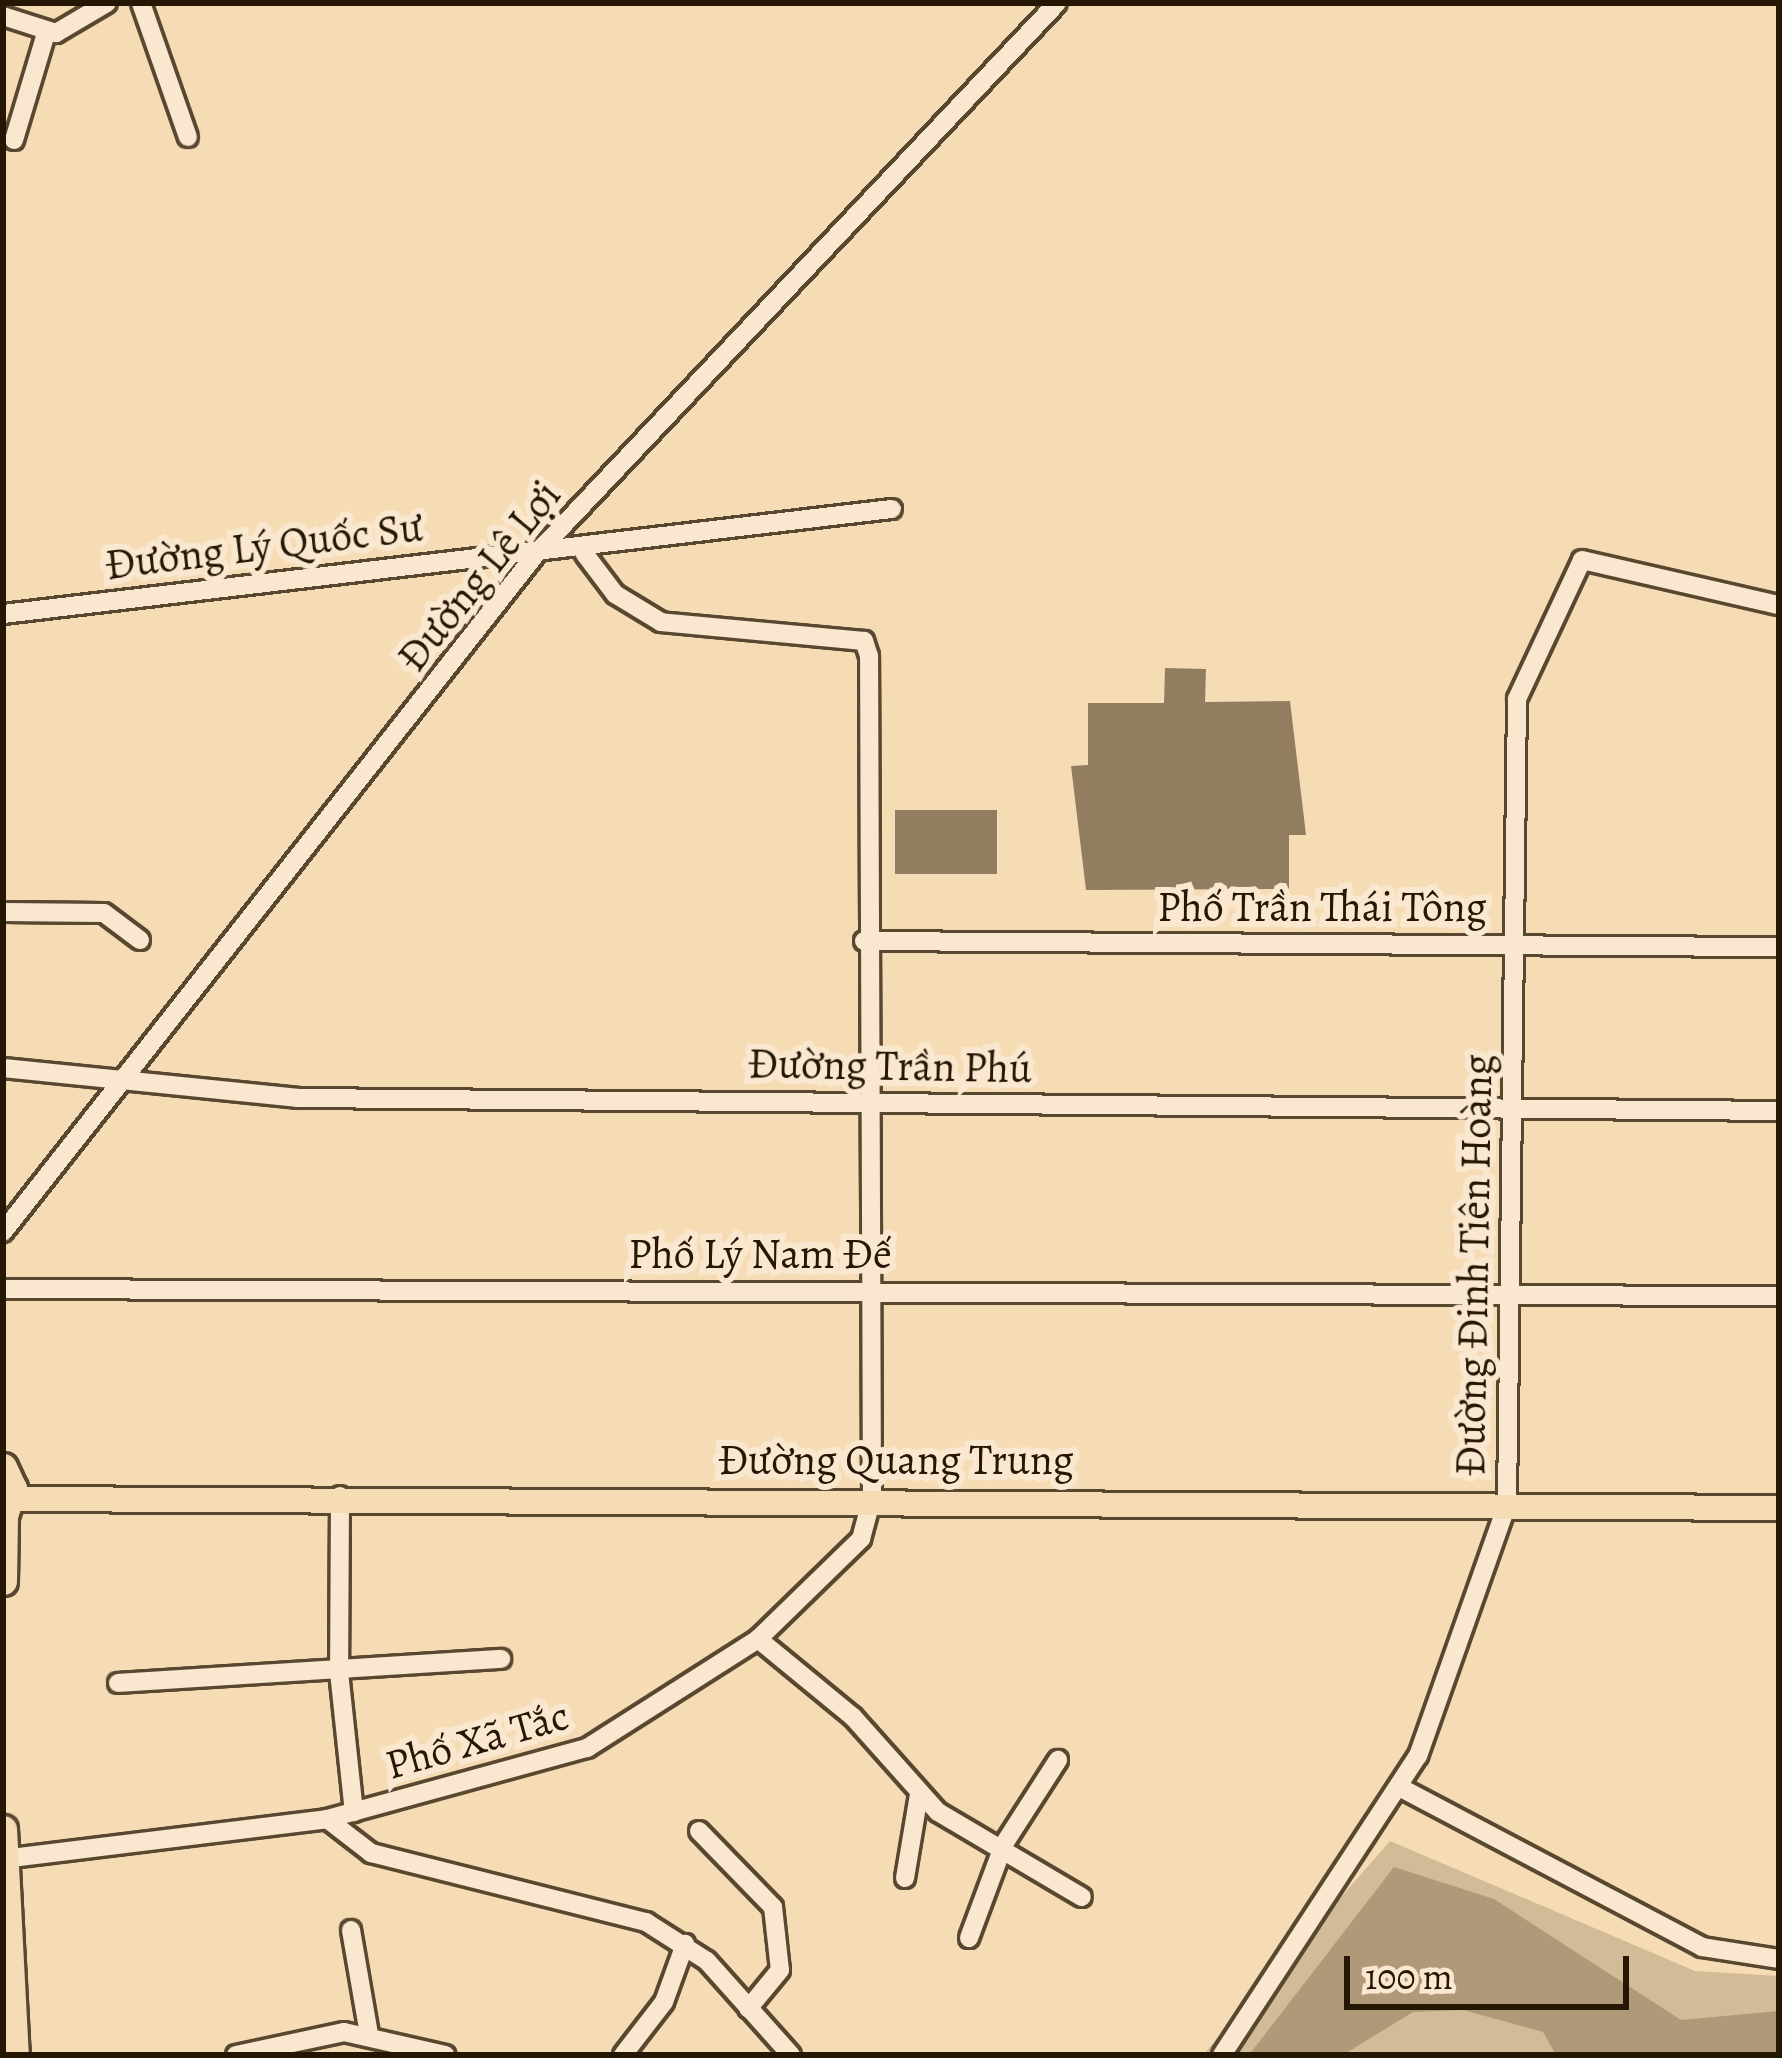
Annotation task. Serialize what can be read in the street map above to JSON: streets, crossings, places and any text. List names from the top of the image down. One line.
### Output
{"streets":{"main road":["Đường Quang Trung"],"street":["Đường Lý Quốc Sư","Đường Lê Lợi","Phố Trần Thái Tông","Đường Trần Phú","Phố Lý Nam Đế","Đường Đinh Tiên Hoàng","Phố Xã Tắc"]},"crossings":[["Đường Lý Quốc Sư","Đường Lê Lợi"],["Đường Lê Lợi","Đường Trần Phú"],["Phố Trần Thái Tông","Đường Đinh Tiên Hoàng"],["Đường Trần Phú","Đường Đinh Tiên Hoàng"],["Phố Lý Nam Đế","Đường Đinh Tiên Hoàng"],["Đường Đinh Tiên Hoàng","Đường Quang Trung"],["Đường Quang Trung","Phố Xã Tắc"]],"scale_bar":"100 m"}
